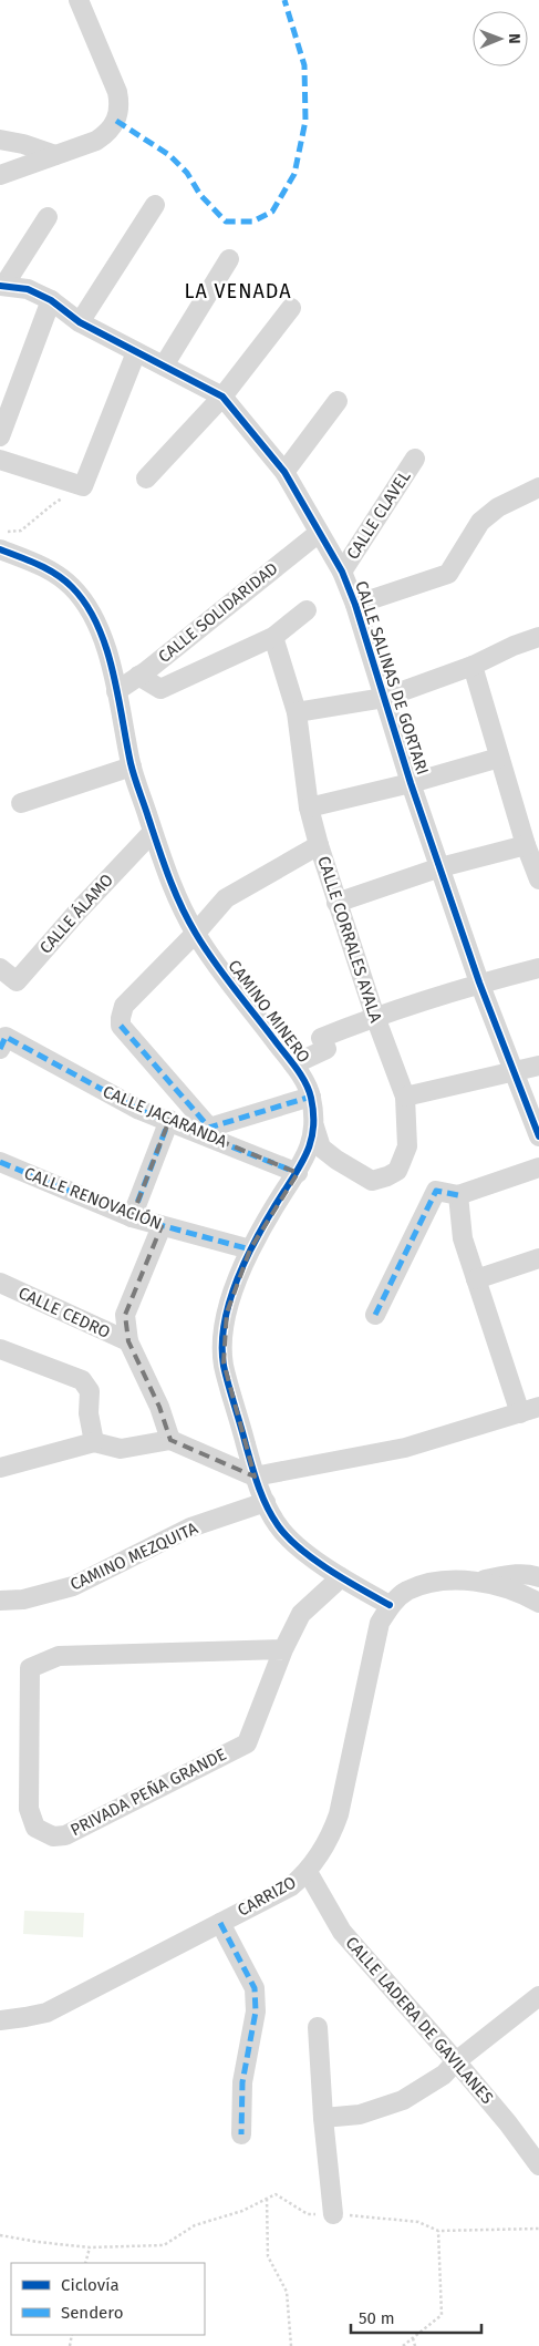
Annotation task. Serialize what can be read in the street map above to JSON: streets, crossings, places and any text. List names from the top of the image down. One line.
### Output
{"streets":{"street":["CALLE CLAVEL","CALLE SOLIDARIDAD","CALLE SALINAS DE GORTARI","CALLE ÁLAMO","CALLE CORRALES AYALA","CAMINO MINERO","CALLE JACARANDA","CALLE RENOVACIÓN","CALLE CEDRO","CAMINO MEZQUITA","PRIVADA PEÑA GRANDE","CARRIZO","CALLE LADERA DE GAVILANES"]},"crossings":[["CALLE CLAVEL","CALLE SALINAS DE GORTARI"],["CALLE SOLIDARIDAD","CALLE SALINAS DE GORTARI"],["CALLE SOLIDARIDAD","CAMINO MINERO"],["CALLE ÁLAMO","CAMINO MINERO"],["CALLE CORRALES AYALA","CAMINO MINERO"],["CAMINO MINERO","CALLE JACARANDA"],["CAMINO MINERO","CALLE RENOVACIÓN"],["CAMINO MINERO","CAMINO MEZQUITA"],["CAMINO MINERO","PRIVADA PEÑA GRANDE"],["CAMINO MINERO","CARRIZO"],["CARRIZO","CALLE LADERA DE GAVILANES"]],"districts":["LA VENADA"],"legend":["Ciclovía","Sendero"],"scale_bar":"50 m","north":"right"}
